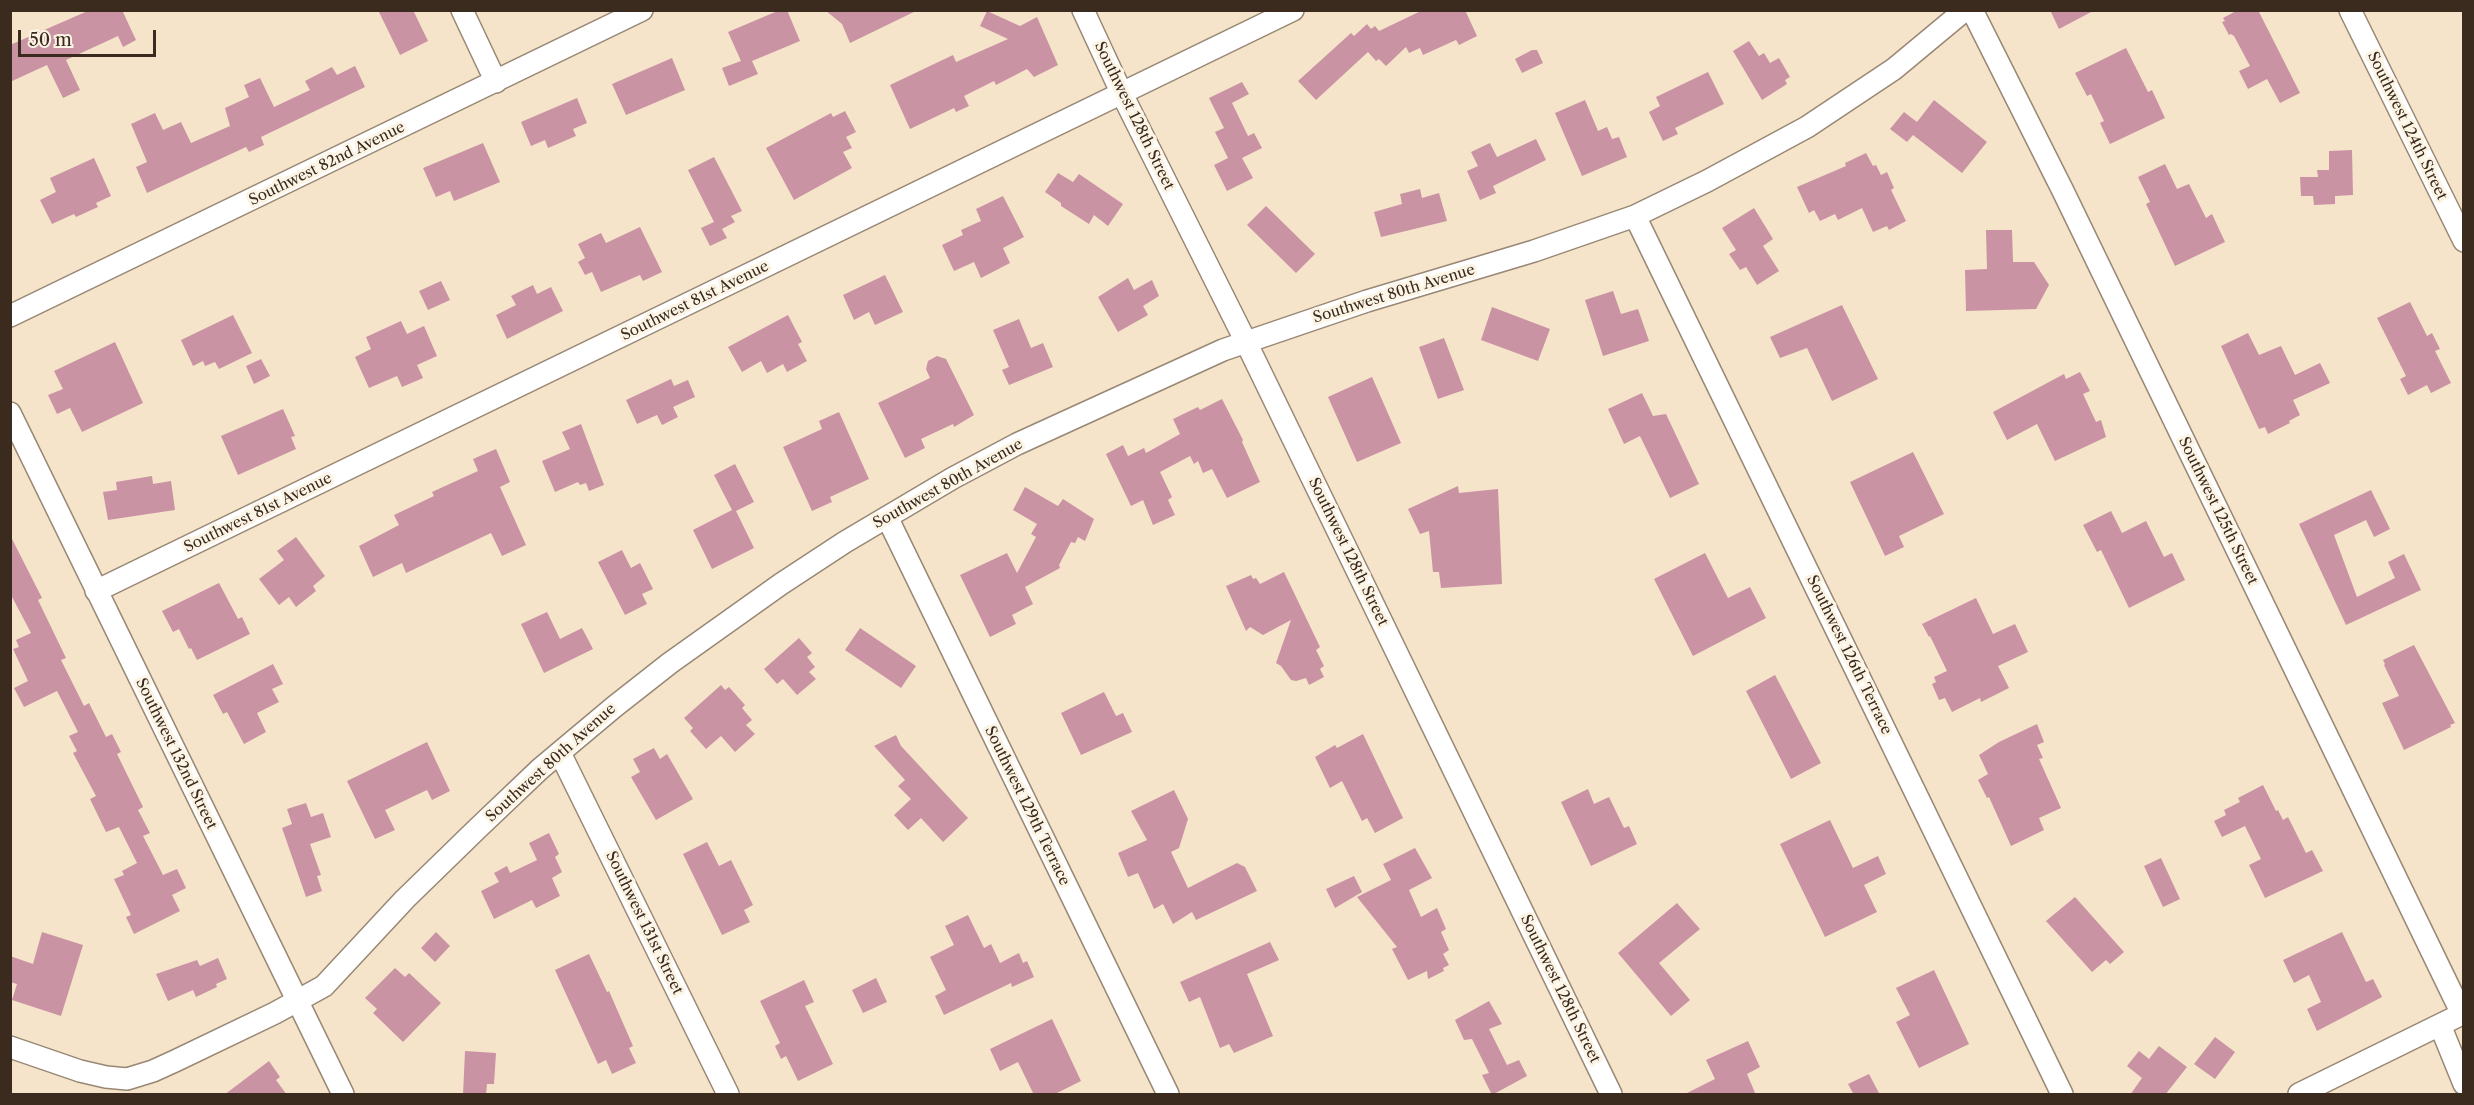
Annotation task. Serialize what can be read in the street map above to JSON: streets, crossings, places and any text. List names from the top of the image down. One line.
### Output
{"streets":{"street":["Southwest 128th Street","Southwest 124th Street","Southwest 82nd Avenue","Southwest 80th Avenue","Southwest 81st Avenue","Southwest 125th Street","Southwest 126th Terrace","Southwest 132nd Street","Southwest 129th Terrace","Southwest 131st Street"]},"crossings":[["Southwest 128th Street","Southwest 80th Avenue"],["Southwest 128th Street","Southwest 81st Avenue"],["Southwest 80th Avenue","Southwest 126th Terrace"],["Southwest 80th Avenue","Southwest 132nd Street"],["Southwest 80th Avenue","Southwest 129th Terrace"],["Southwest 80th Avenue","Southwest 131st Street"],["Southwest 81st Avenue","Southwest 132nd Street"]],"scale_bar":"50 m"}
